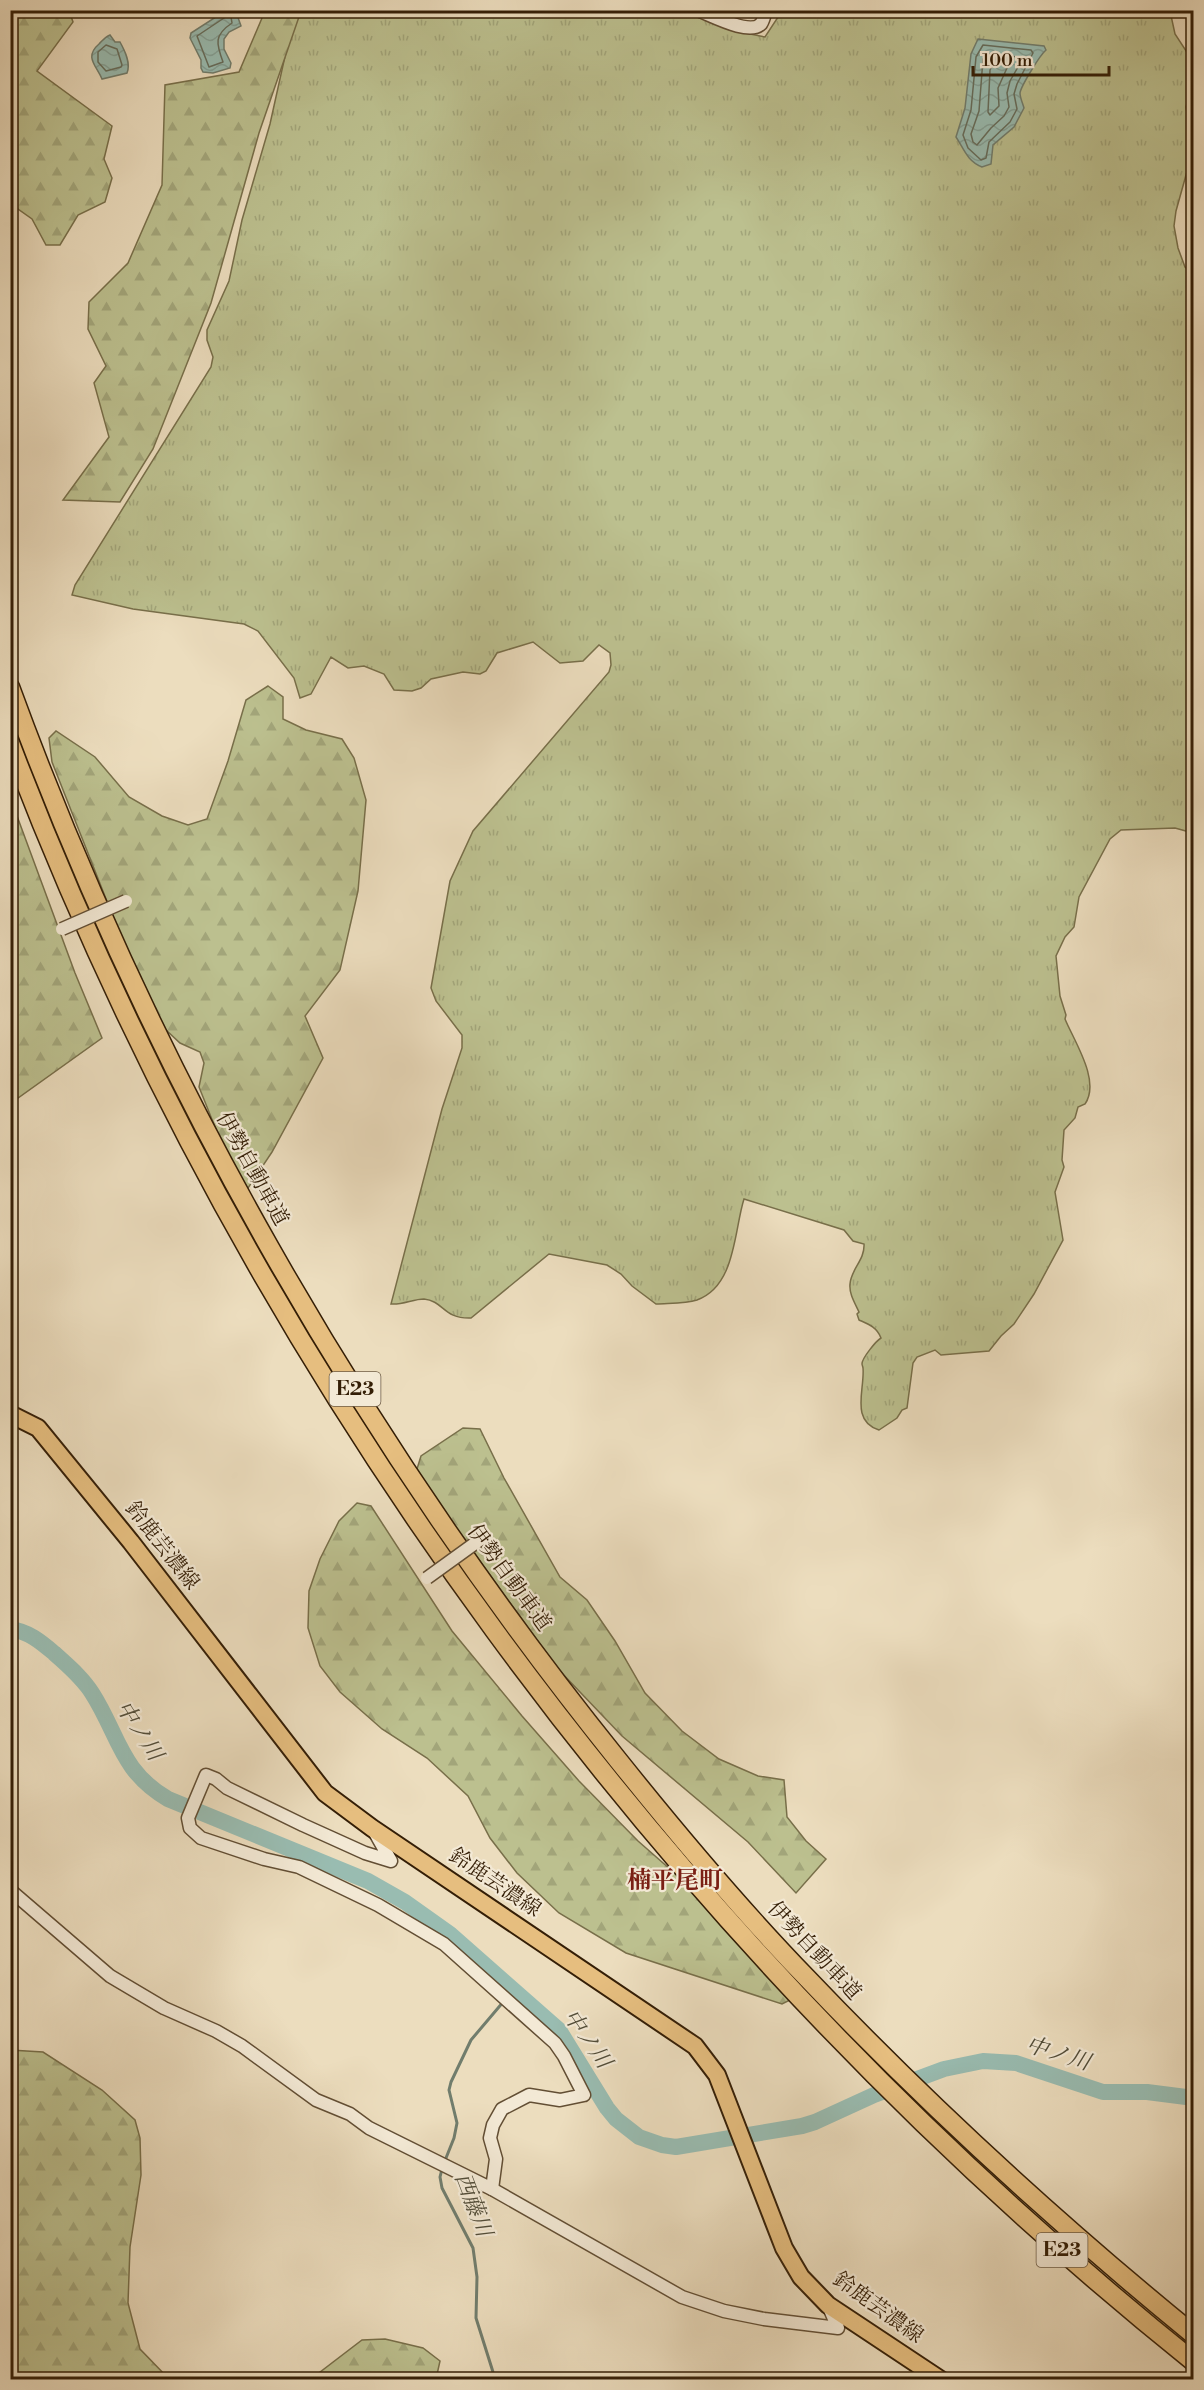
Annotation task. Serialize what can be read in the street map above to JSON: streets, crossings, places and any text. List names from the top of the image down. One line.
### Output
{"streets":{"highway":["伊勢自動車道","E23"],"main road":["鈴鹿芸濃線"]},"districts":["楠平尾町"],"water":["中ノ川","西藤川"],"scale_bar":"100 m"}
